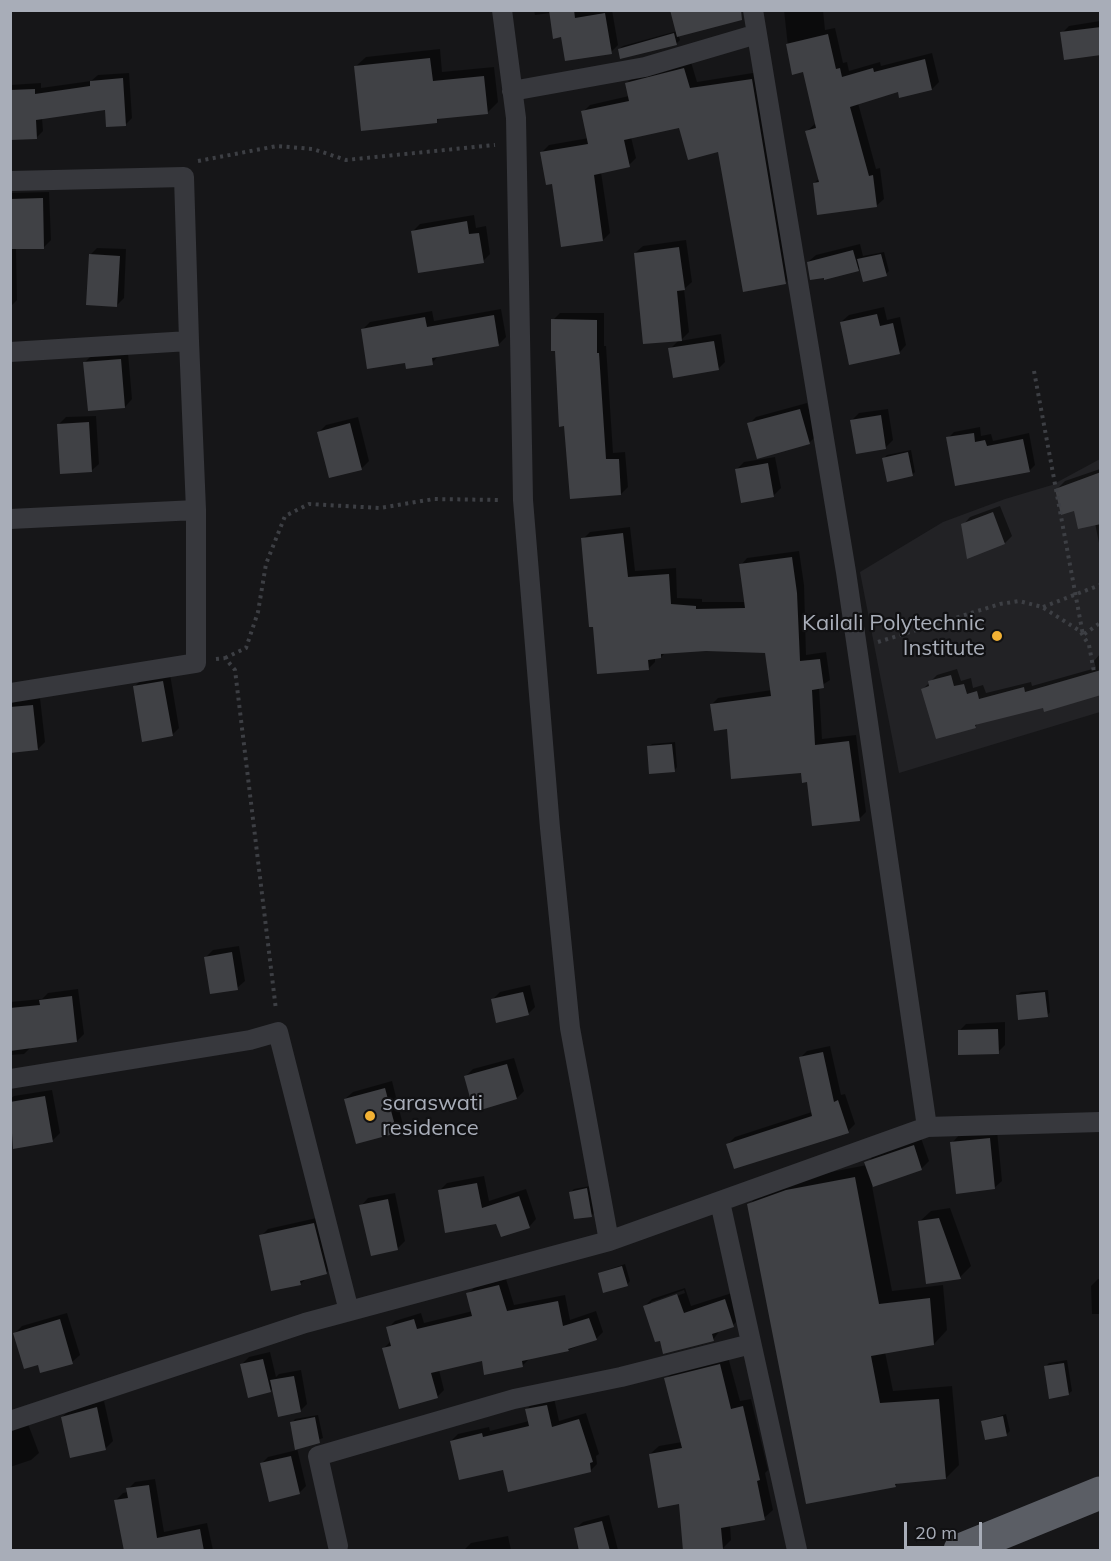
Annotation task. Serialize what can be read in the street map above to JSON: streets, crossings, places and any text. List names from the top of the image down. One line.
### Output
{"places":["Kailali Polytechnic Institute","saraswati residence"],"scale_bar":"20 m"}
